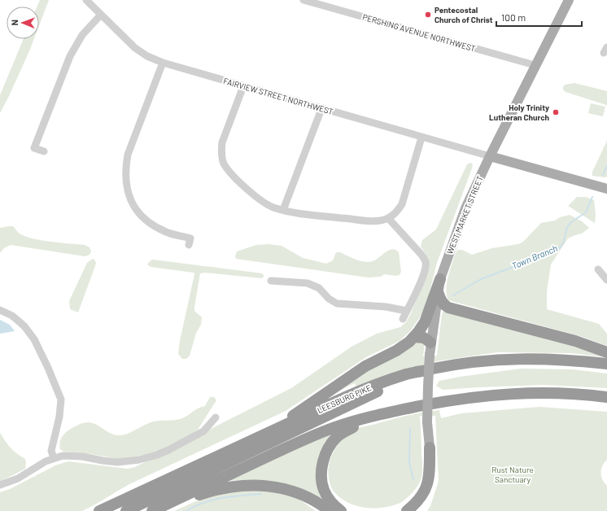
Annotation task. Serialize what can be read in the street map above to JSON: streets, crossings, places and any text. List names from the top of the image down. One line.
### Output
{"streets":{"highway":["LEESBURG PIKE"],"main road":["WEST MARKET STREET"],"street":["PERSHING AVENUE NORTHWEST","FAIRVIEW STREET NORTHWEST"]},"crossings":[["PERSHING AVENUE NORTHWEST","WEST MARKET STREET"],["FAIRVIEW STREET NORTHWEST","WEST MARKET STREET"]],"water":["Town Branch"],"parks":["Rust Nature Sanctuary"],"places":["Pentecostal Church of Christ","Holy Trinity Lutheran Church"],"scale_bar":"100 m","north":"left"}
